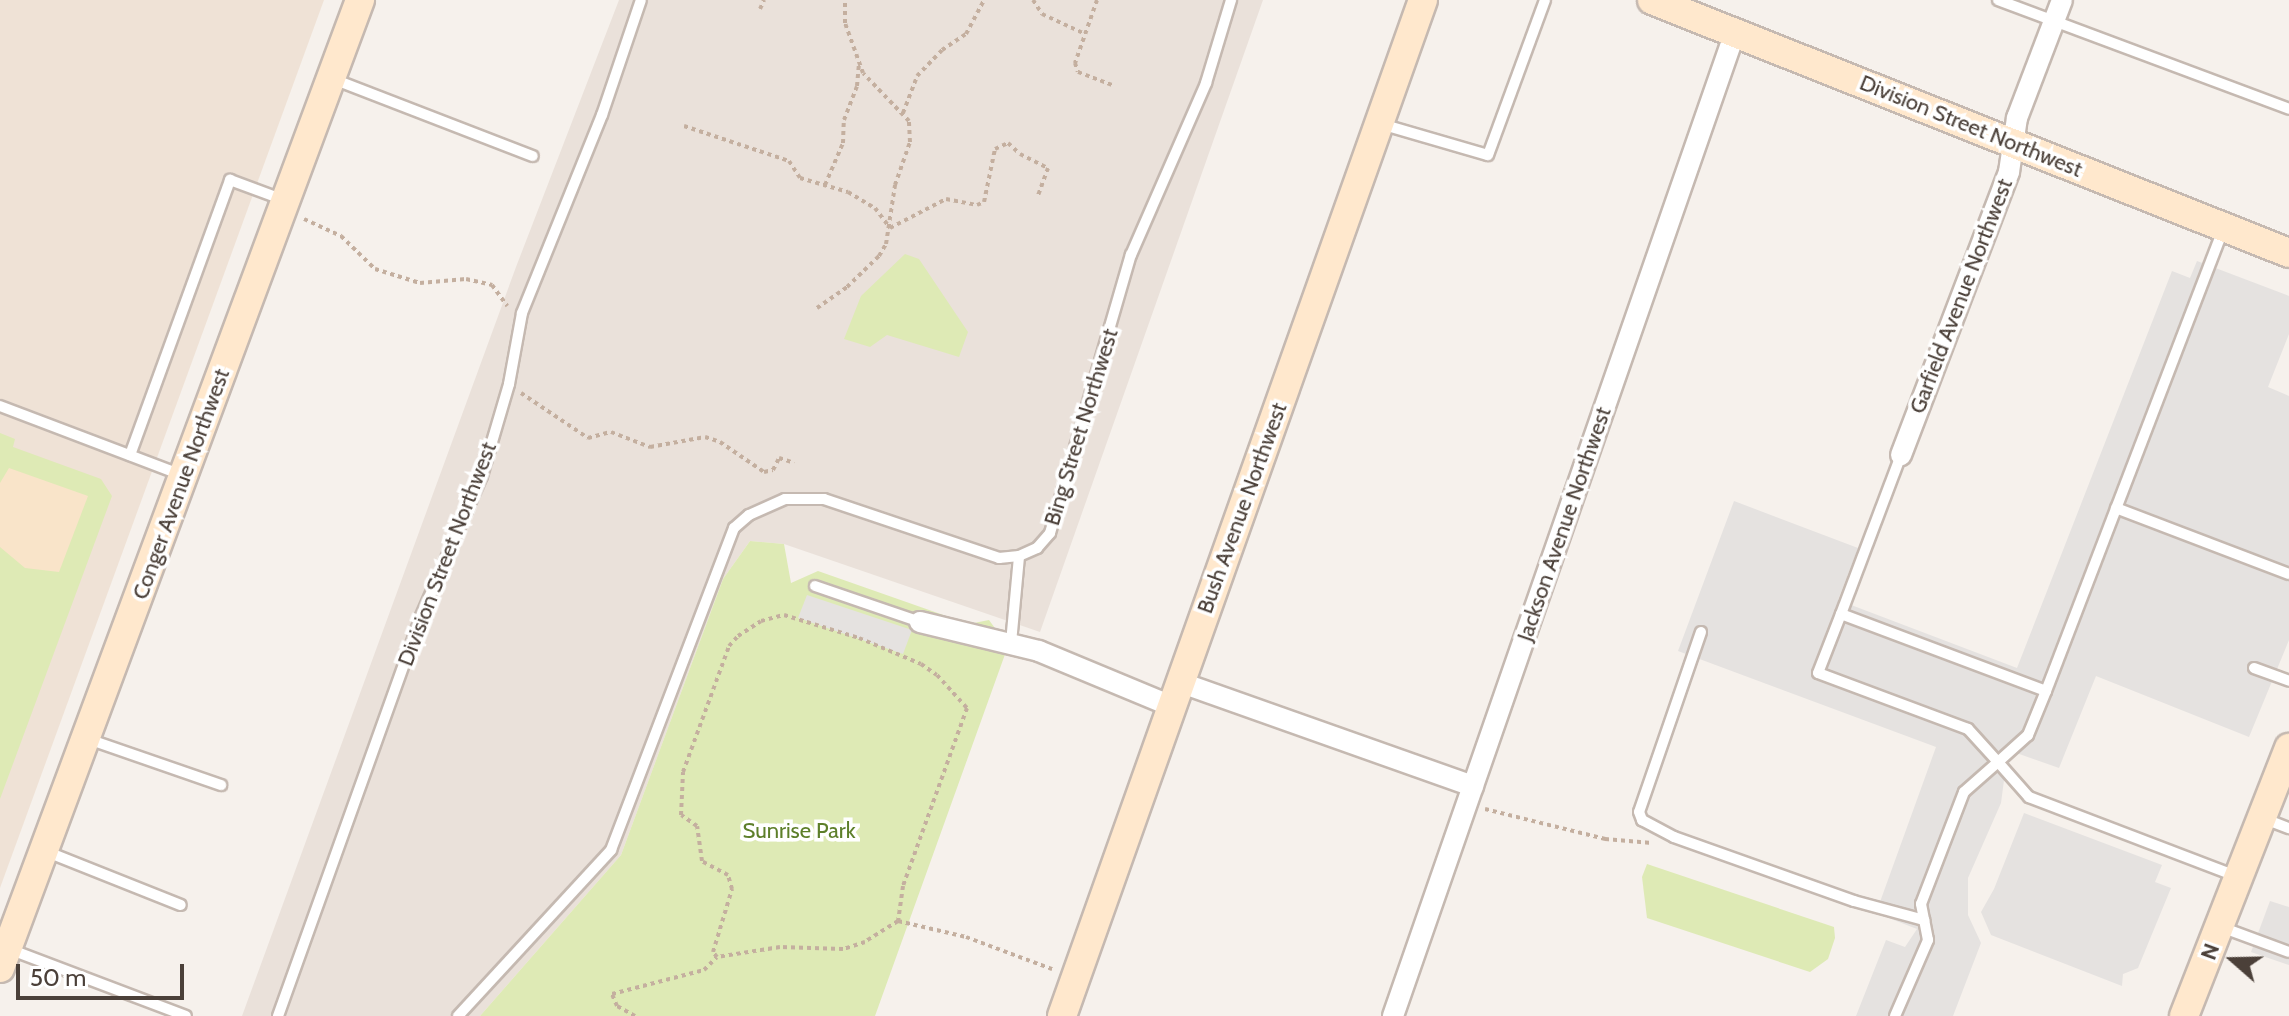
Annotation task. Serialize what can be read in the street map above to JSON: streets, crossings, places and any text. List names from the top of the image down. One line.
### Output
{"streets":{"street":["Division Street Northwest","Garfield Avenue Northwest","Conger Avenue Northwest","Bush Avenue Northwest","Jackson Avenue Northwest"],"lane":["Bing Street Northwest"]},"crossings":[["Division Street Northwest","Garfield Avenue Northwest"],["Division Street Northwest","Jackson Avenue Northwest"]],"parks":["Sunrise Park"],"scale_bar":"50 m","north":"left"}
